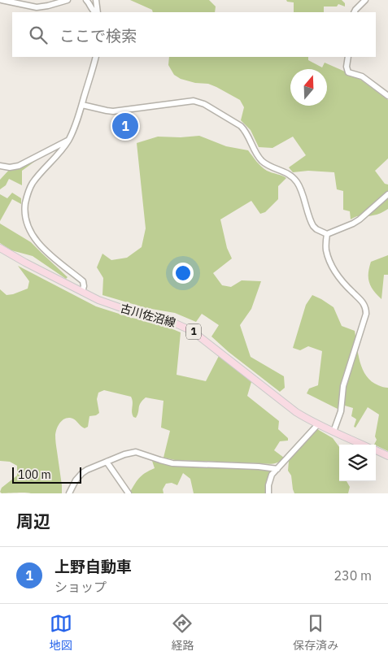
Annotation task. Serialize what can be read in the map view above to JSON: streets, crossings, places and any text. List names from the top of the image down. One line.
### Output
{"streets":{"main road":["古川佐沼線","1"]},"scale_bar":"100 m","north":"top","page":{"search":"ここで検索","pins":"1","scale":"100 m","heading":"周辺","list":[{"mark":"1","name":"上野自動車","note":"ショップ","value":"230 m"}],"nav":["地図","経路","保存済み"]}}
